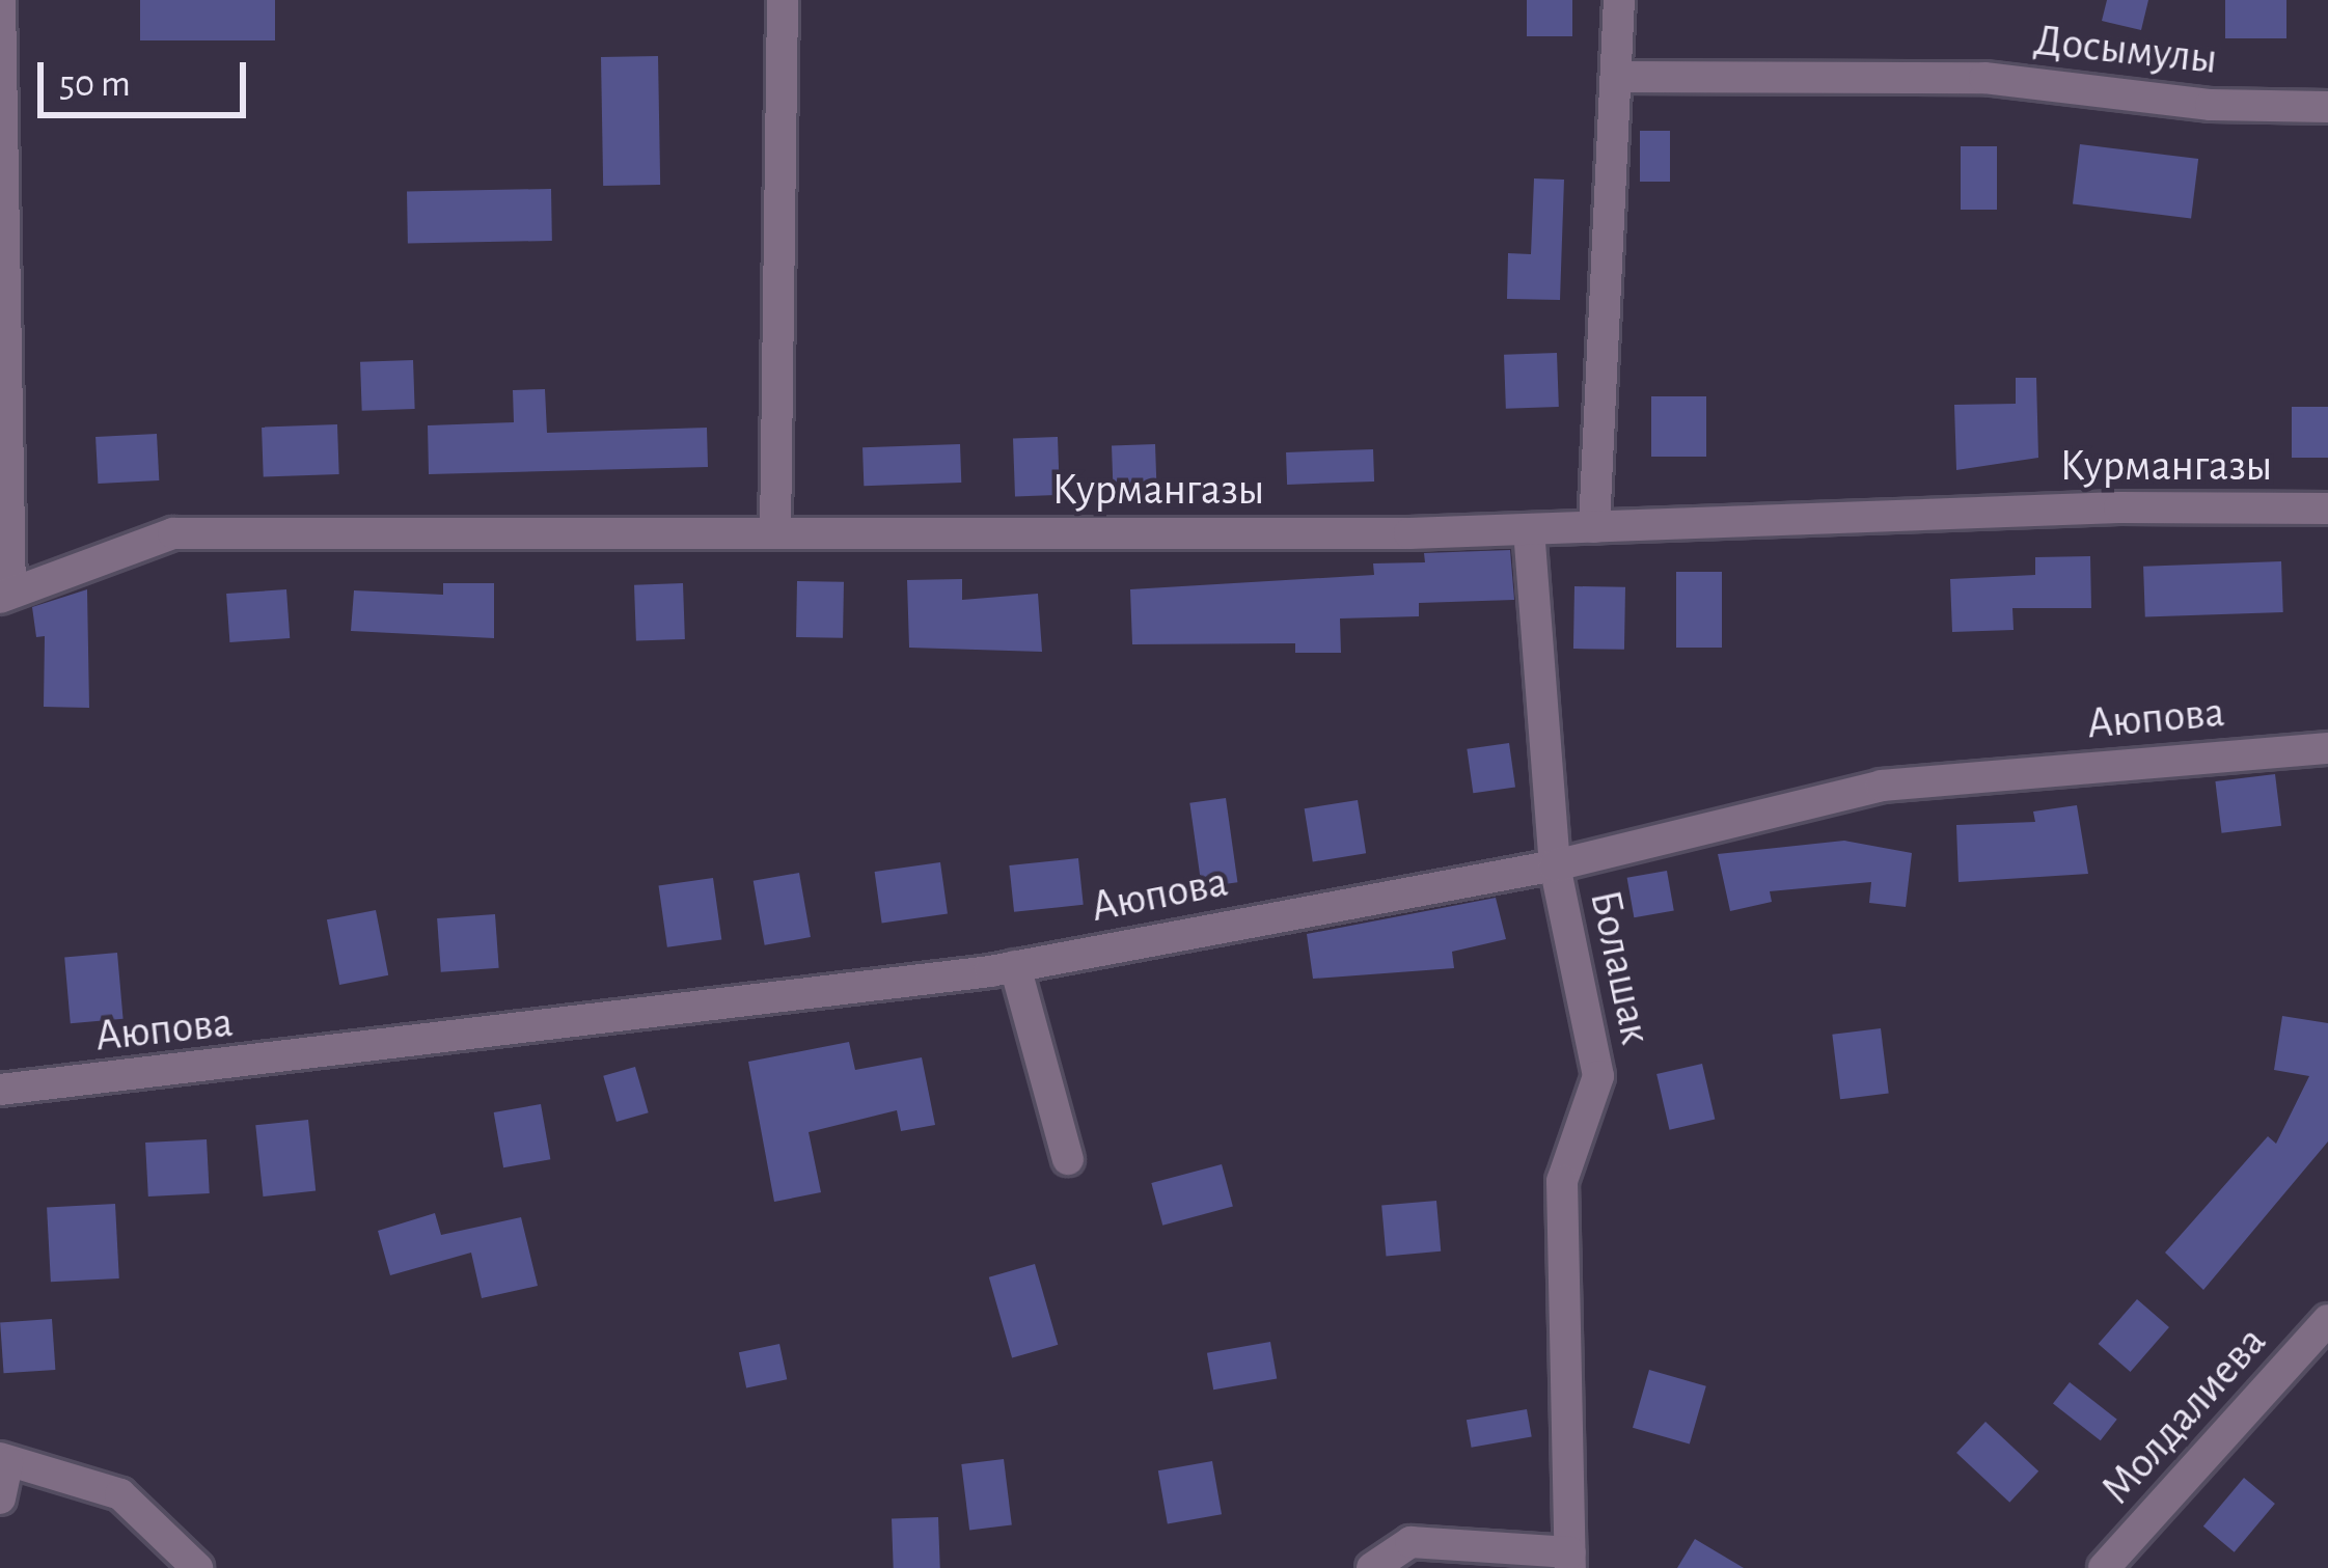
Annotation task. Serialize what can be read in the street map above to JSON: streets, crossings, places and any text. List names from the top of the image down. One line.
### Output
{"streets":{"street":["Досымулы","Курмангазы","Аюпова","Болашак","Молдалиева"]},"crossings":[["Курмангазы","Болашак"],["Аюпова","Болашак"]],"scale_bar":"50 m"}
